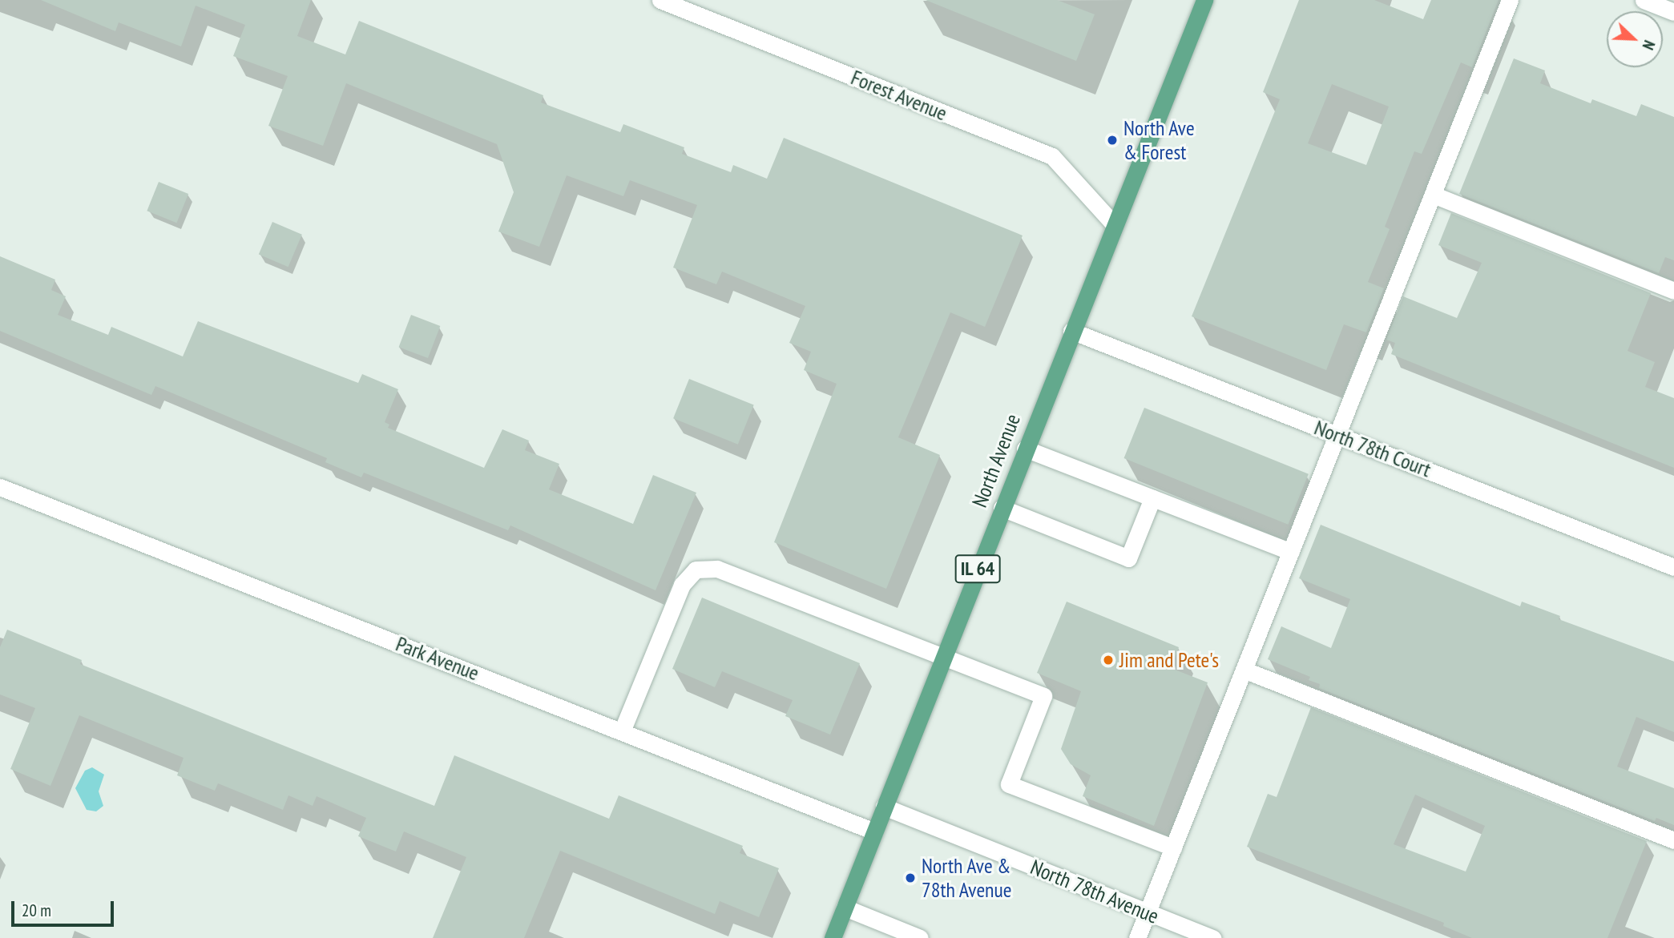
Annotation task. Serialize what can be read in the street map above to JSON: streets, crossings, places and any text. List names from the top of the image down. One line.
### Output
{"streets":{"main road":["North Avenue","IL 64"],"street":["Forest Avenue","North 78th Court","Park Avenue","North 78th Avenue"]},"crossings":[["Forest Avenue","North Avenue"],["North 78th Court","North Avenue"],["North Avenue","Park Avenue"],["North Avenue","North 78th Avenue"]],"places":["North Ave & Forest","Jim and Pete's","North Ave & 78th Avenue"],"scale_bar":"20 m","north":"bottom right"}
